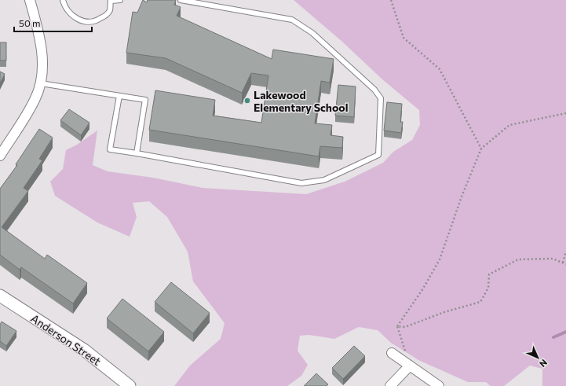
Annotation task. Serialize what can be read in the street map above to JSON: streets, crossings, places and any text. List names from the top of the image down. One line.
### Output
{"streets":{"street":["Anderson Street"]},"places":["Lakewood Elementary School"],"scale_bar":"50 m","north":"bottom right"}
